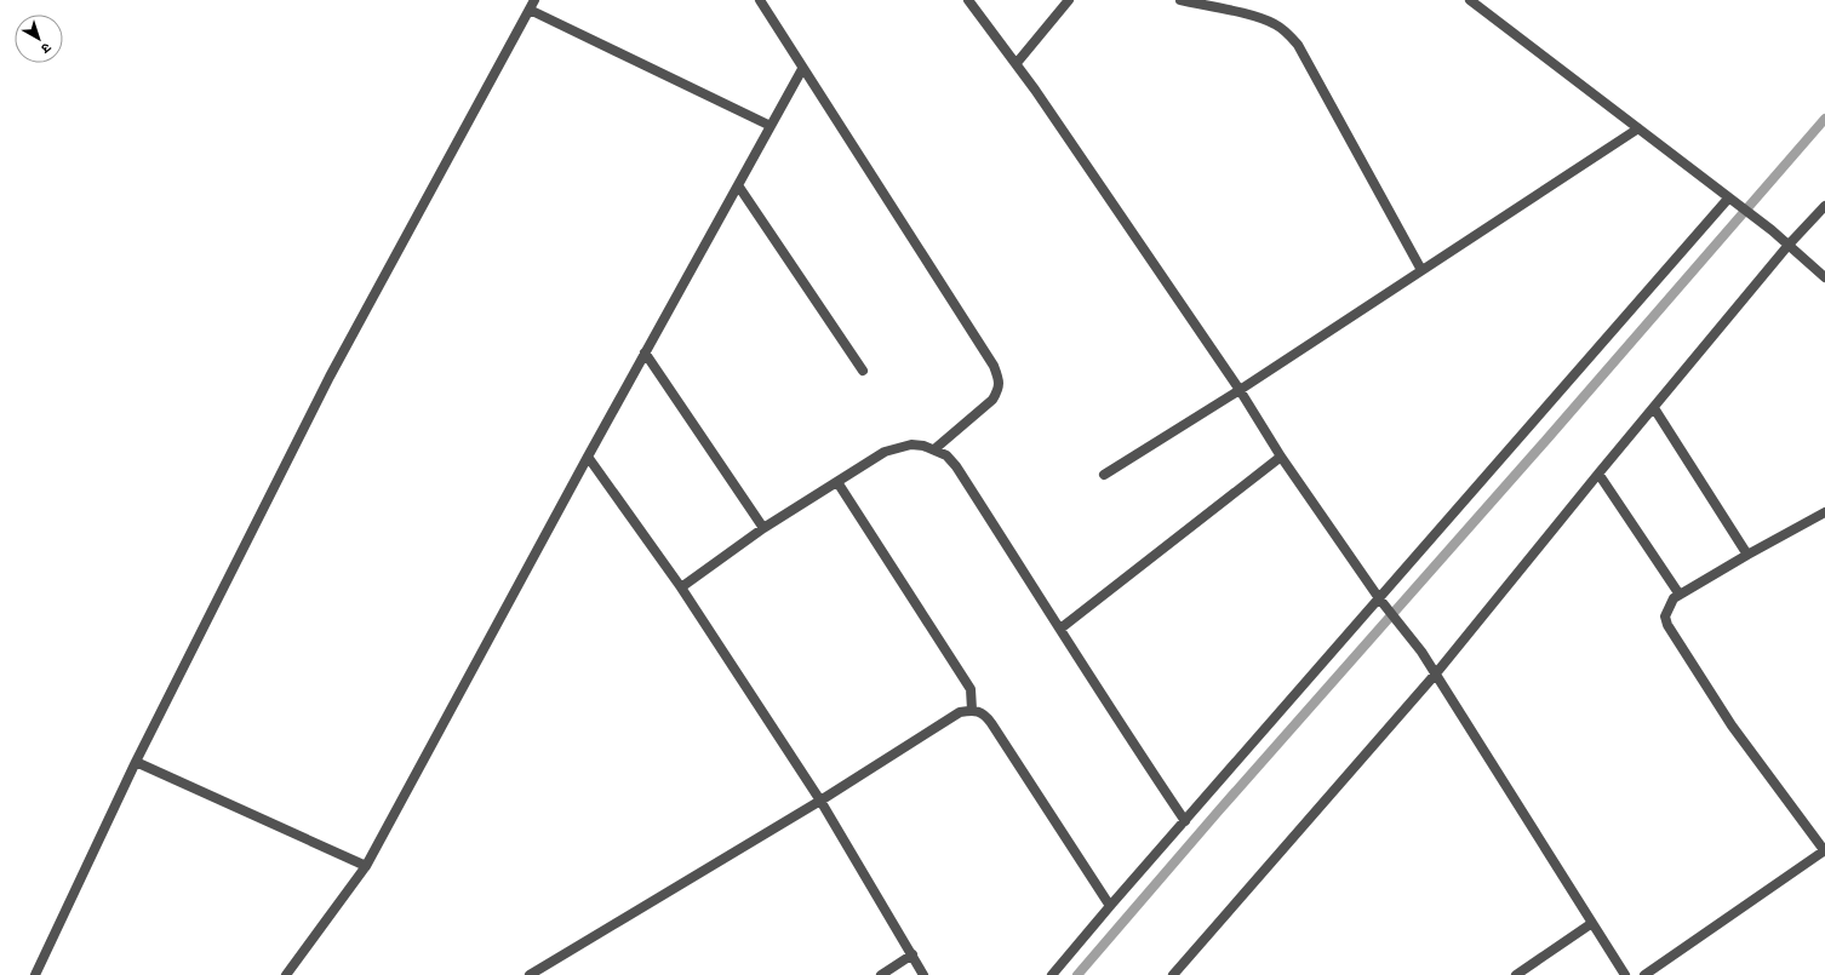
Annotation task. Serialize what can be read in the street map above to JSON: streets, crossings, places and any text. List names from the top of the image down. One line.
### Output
{"north":"bottom right"}
